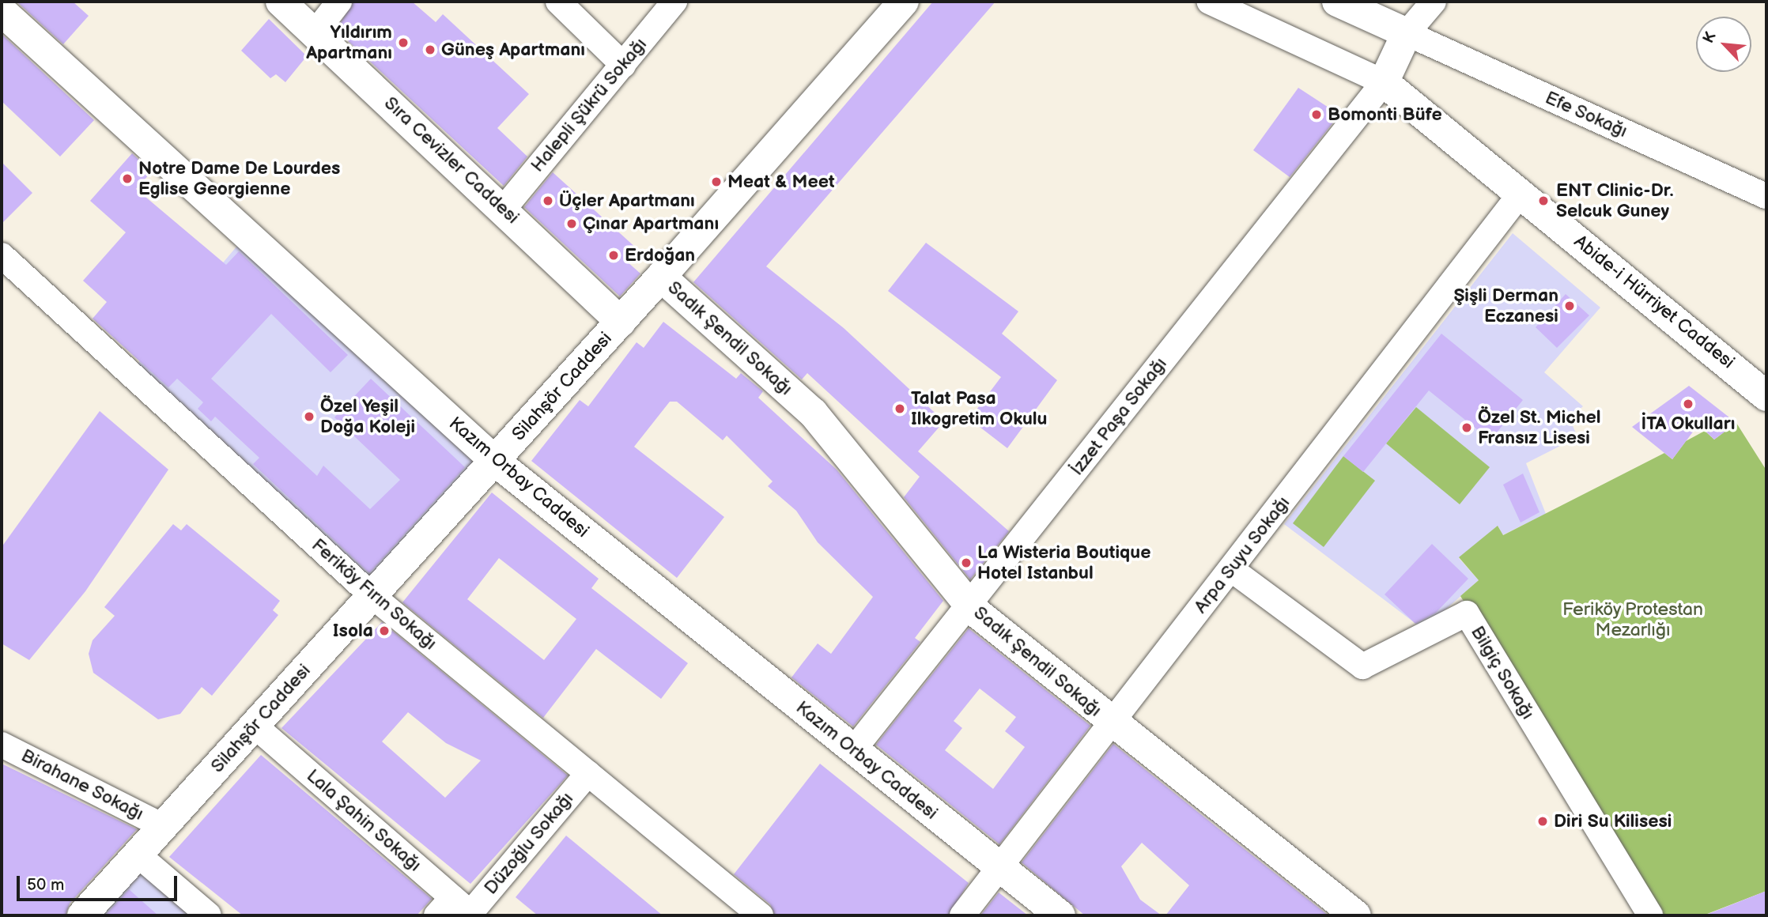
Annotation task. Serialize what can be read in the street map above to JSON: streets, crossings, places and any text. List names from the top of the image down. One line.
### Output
{"streets":{"street":["Halepli Şükrü Sokağı","Efe Sokağı","Sıra Cevizler Caddesi","Abide-i Hürriyet Caddesi","Sadık Şendil Sokağı","Silahşör Caddesi","İzzet Paşa Sokağı","Kazım Orbay Caddesi","Arpa Suyu Sokağı","Feriköy Fırın Sokağı","Bilgiç Sokağı","Birahane Sokağı","Lala Şahin Sokağı","Düzoğlu Sokağı"]},"crossings":[["Halepli Şükrü Sokağı","Sıra Cevizler Caddesi"],["Sıra Cevizler Caddesi","Silahşör Caddesi"],["Abide-i Hürriyet Caddesi","İzzet Paşa Sokağı"],["Abide-i Hürriyet Caddesi","Arpa Suyu Sokağı"],["Sadık Şendil Sokağı","Silahşör Caddesi"],["Sadık Şendil Sokağı","İzzet Paşa Sokağı"],["Sadık Şendil Sokağı","Arpa Suyu Sokağı"],["Silahşör Caddesi","Kazım Orbay Caddesi"],["Silahşör Caddesi","Feriköy Fırın Sokağı"],["Silahşör Caddesi","Birahane Sokağı"],["Silahşör Caddesi","Lala Şahin Sokağı"],["İzzet Paşa Sokağı","Kazım Orbay Caddesi"],["Kazım Orbay Caddesi","Arpa Suyu Sokağı"],["Arpa Suyu Sokağı","Bilgiç Sokağı"],["Feriköy Fırın Sokağı","Düzoğlu Sokağı"],["Lala Şahin Sokağı","Düzoğlu Sokağı"]],"parks":["Feriköy Protestan Mezarlığı"],"places":["Yıldırım Apartmanı","Güneş Apartmanı","Bomonti Büfe","Notre Dame De Lourdes Eglise Georgienne","Meat & Meet","Üçler Apartmanı","ENT Clinic-Dr. Selcuk Guney","Çınar Apartmanı","Erdoğan","Şişli Derman Eczanesi","İTA Okulları","Talat Pasa Ilkogretim Okulu","Özel Yeşil Doğa Koleji","Özel St. Michel Fransız Lisesi","La Wisteria Boutique Hotel Istanbul","Isola","Diri Su Kilisesi"],"scale_bar":"50 m","north":"top left"}
